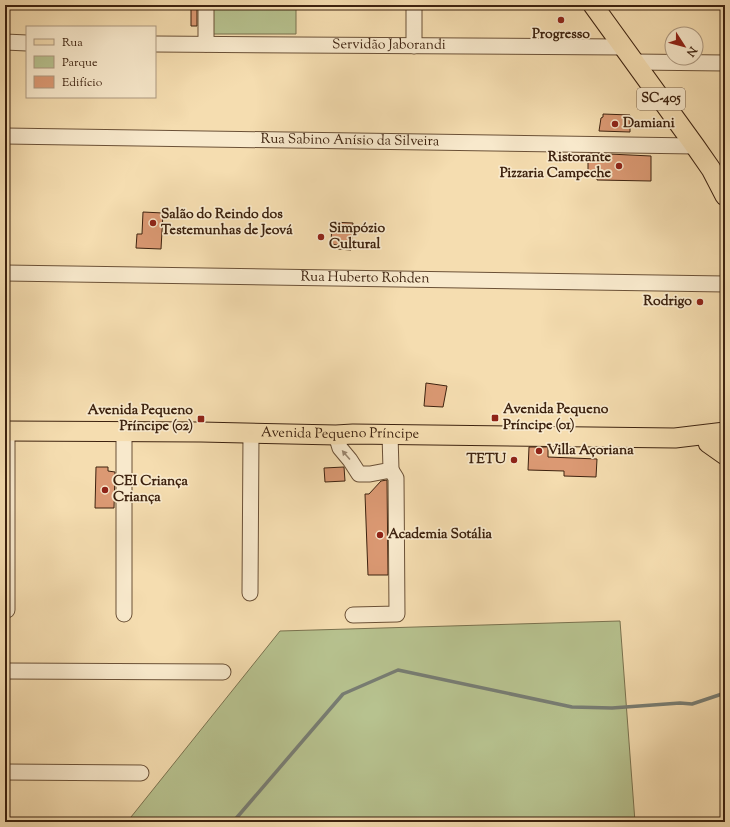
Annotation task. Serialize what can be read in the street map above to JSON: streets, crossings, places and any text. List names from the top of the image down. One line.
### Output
{"streets":{"main road":["SC-405","Avenida Pequeno Príncipe"],"street":["Servidão Jaborandi","Rua Sabino Anísio da Silveira","Rua Huberto Rohden"]},"crossings":[["Servidão Jaborandi","SC-405"],["SC-405","Rua Sabino Anísio da Silveira"]],"places":{"other":["Progresso","Damiani","Ristorante Pizzaria Campeche","Salão do Reindo dos Testemunhas de Jeová","Simpózio Cultural","Rodrigo","Villa Açoriana","TETU","CEI Criança Criança","Academia Sotália"],"transit":["Avenida Pequeno Príncipe (01)","Avenida Pequeno Príncipe (02)"]},"legend":["Rua","Parque","Edifício"],"north":"bottom right"}
